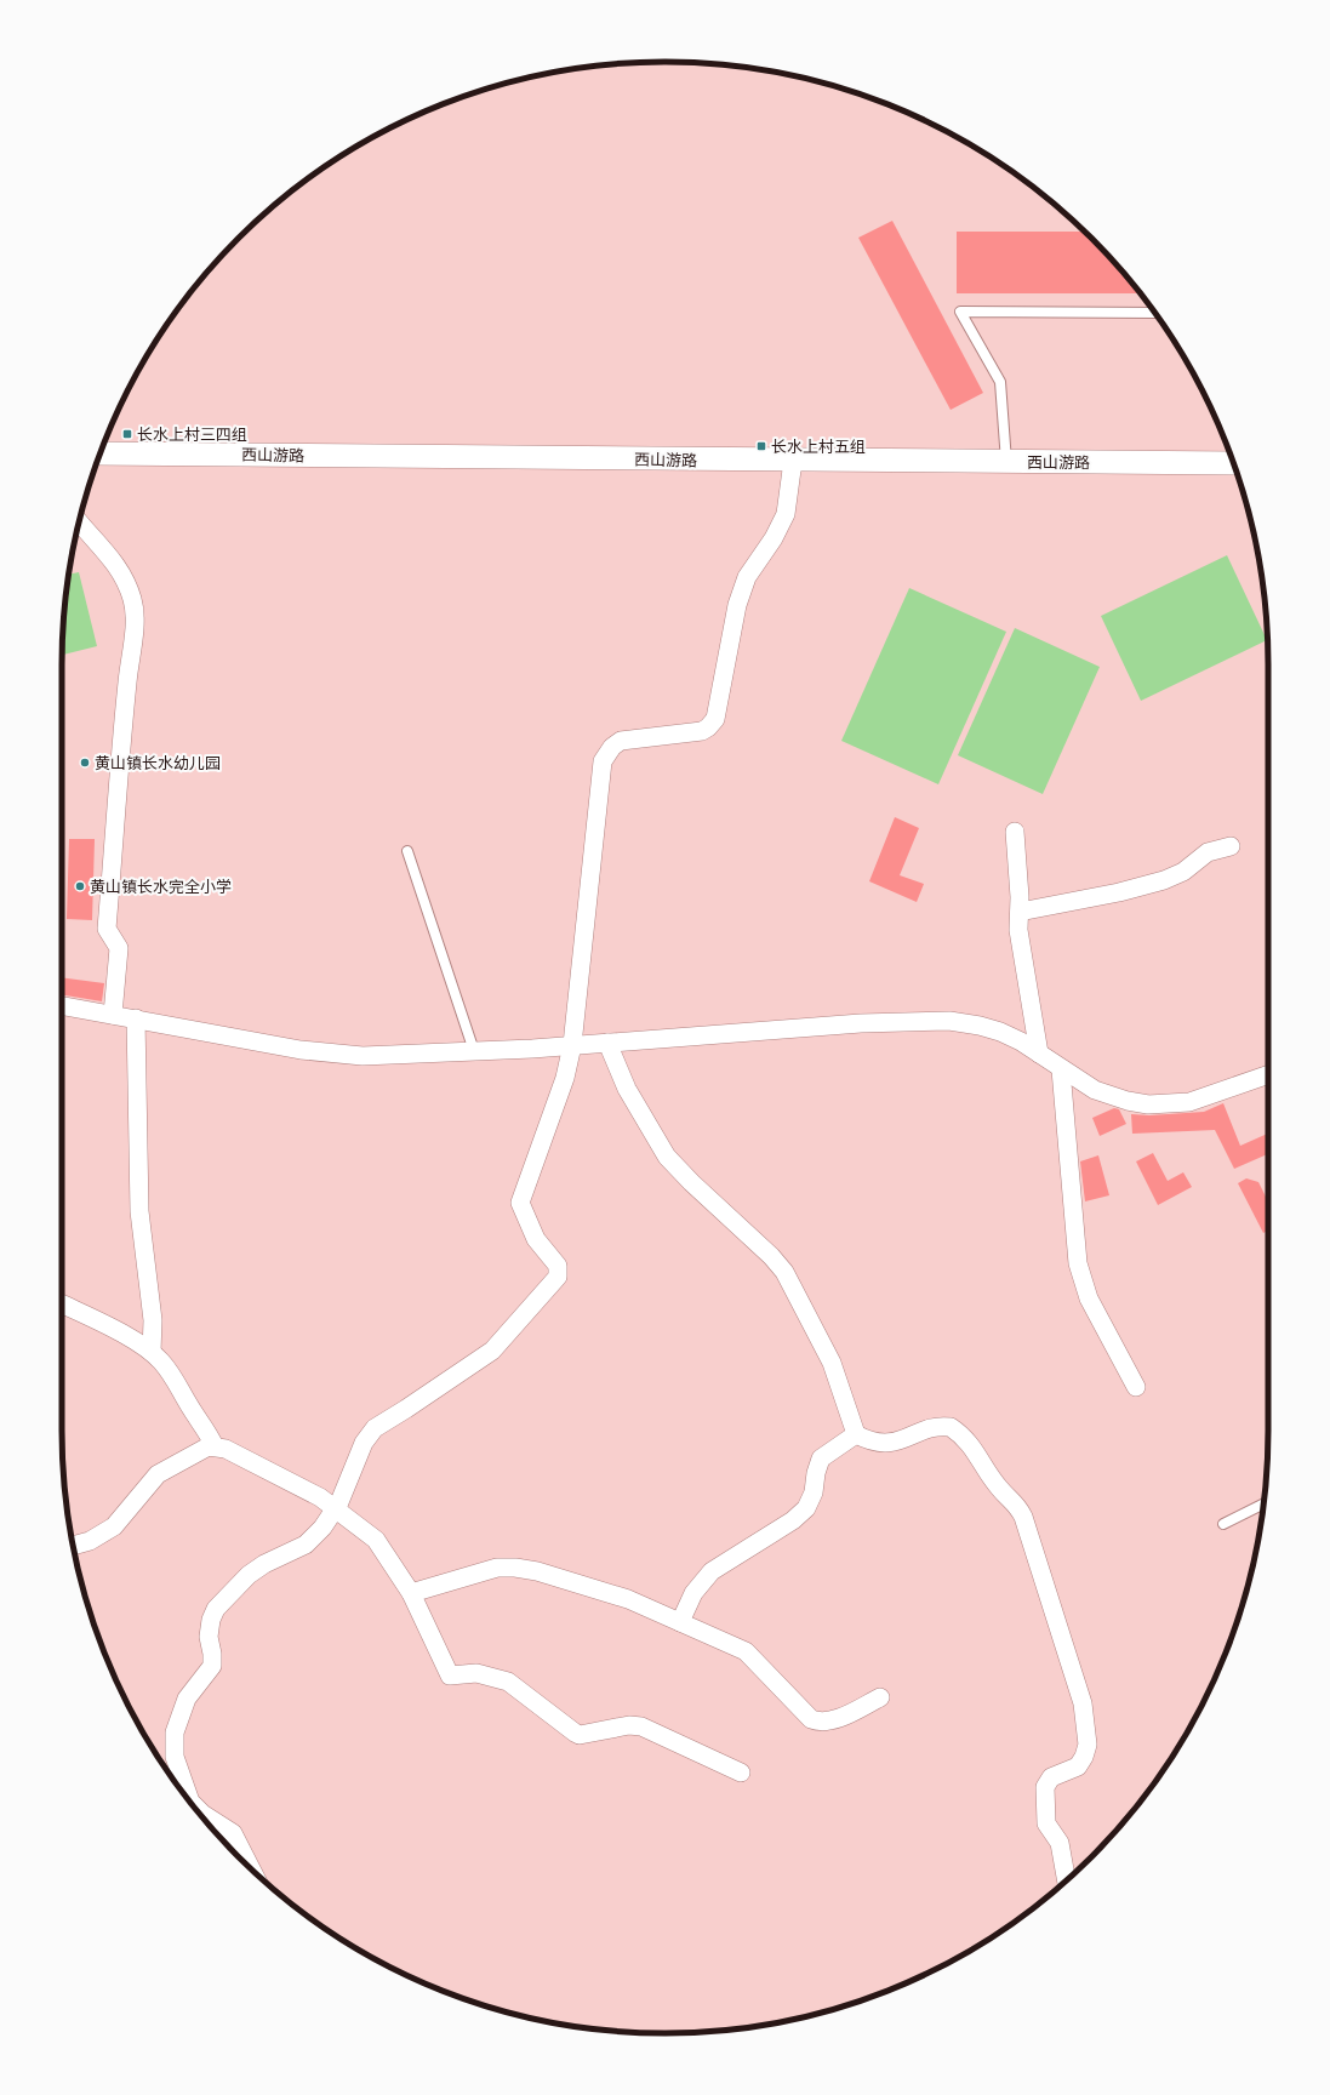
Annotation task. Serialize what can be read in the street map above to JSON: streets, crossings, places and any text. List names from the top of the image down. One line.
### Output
{"streets":{"street":["西山游路"]},"places":{"transit":["长水上村三四组","长水上村五组"],"other":["黄山镇长水幼儿园","黄山镇长水完全小学"]}}
